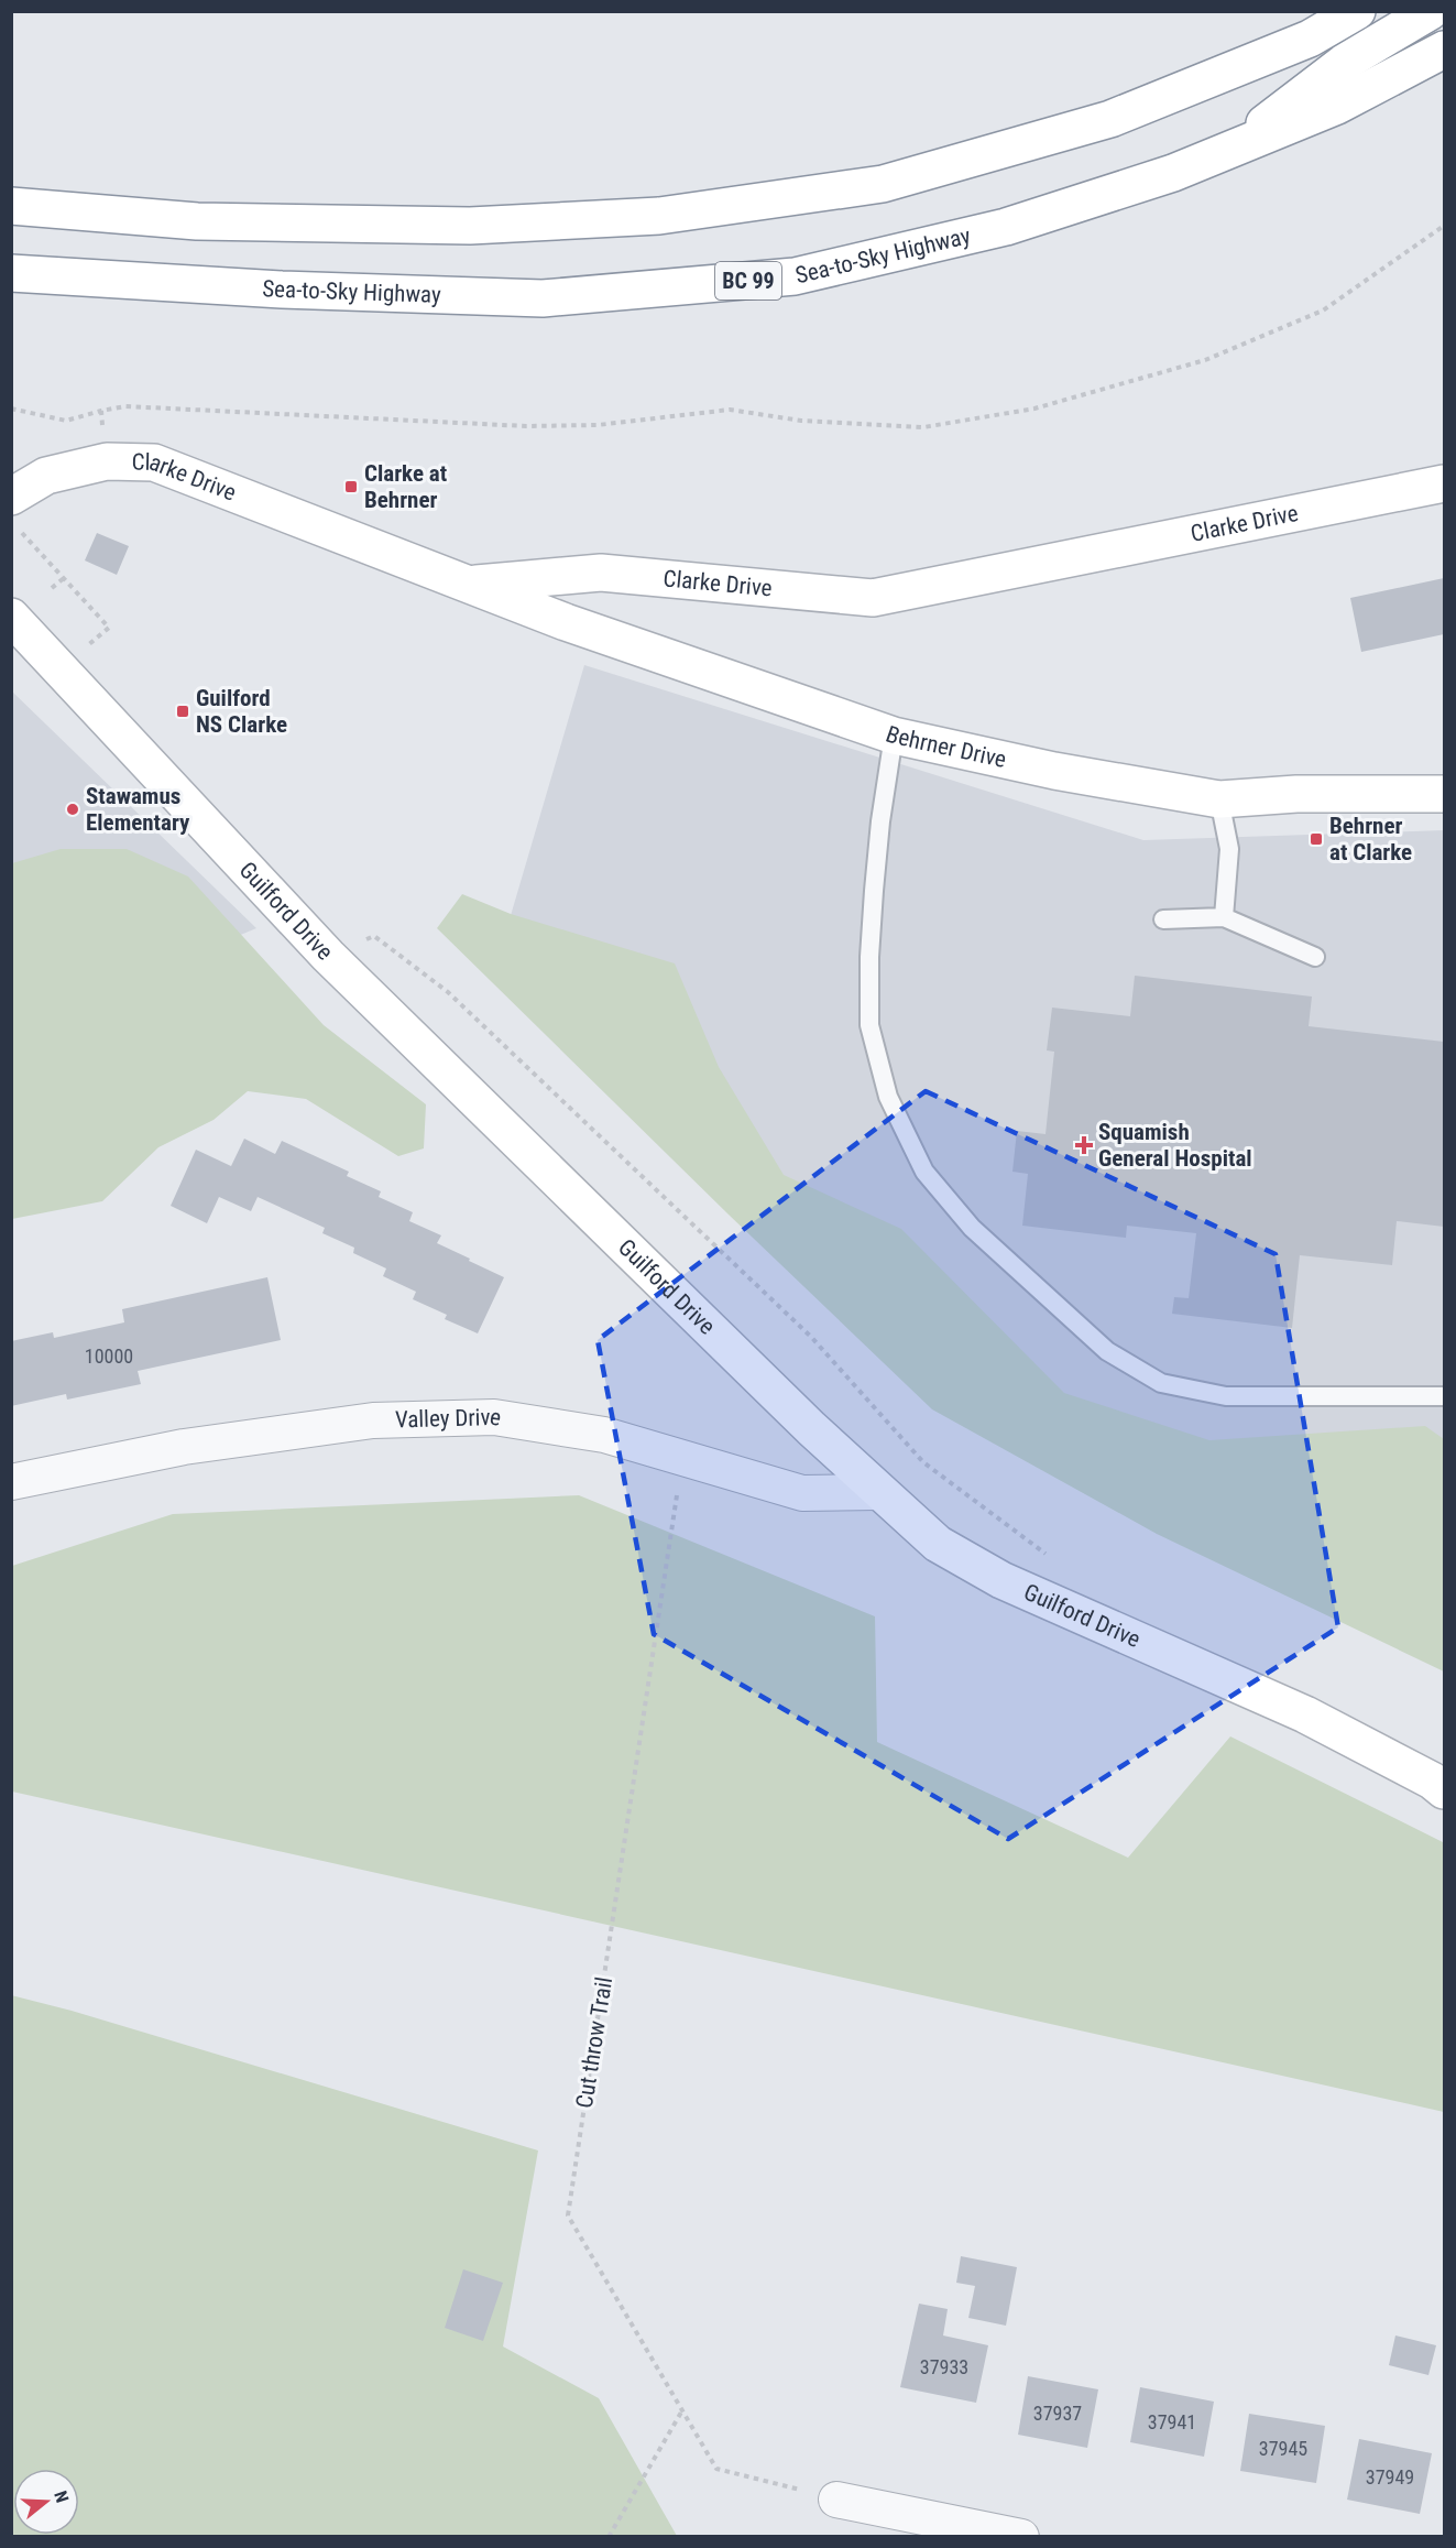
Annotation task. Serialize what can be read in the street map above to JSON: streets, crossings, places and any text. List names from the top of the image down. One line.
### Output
{"streets":{"main road":["Sea-to-Sky Highway","BC 99","Clarke Drive","Behrner Drive","Guilford Drive"],"street":["Valley Drive"],"path":["Cut throw Trail"]},"crossings":[["Clarke Drive","Behrner Drive"],["Guilford Drive","Valley Drive"],["Valley Drive","Cut throw Trail"]],"places":{"transit":["Clarke at Behrner","Guilford NS Clarke","Behrner at Clarke"],"other":["Stawamus Elementary"],"health":["Squamish General Hospital"]},"house_numbers":["10000","37933","37937","37941","37945","37949"],"north":"right"}
